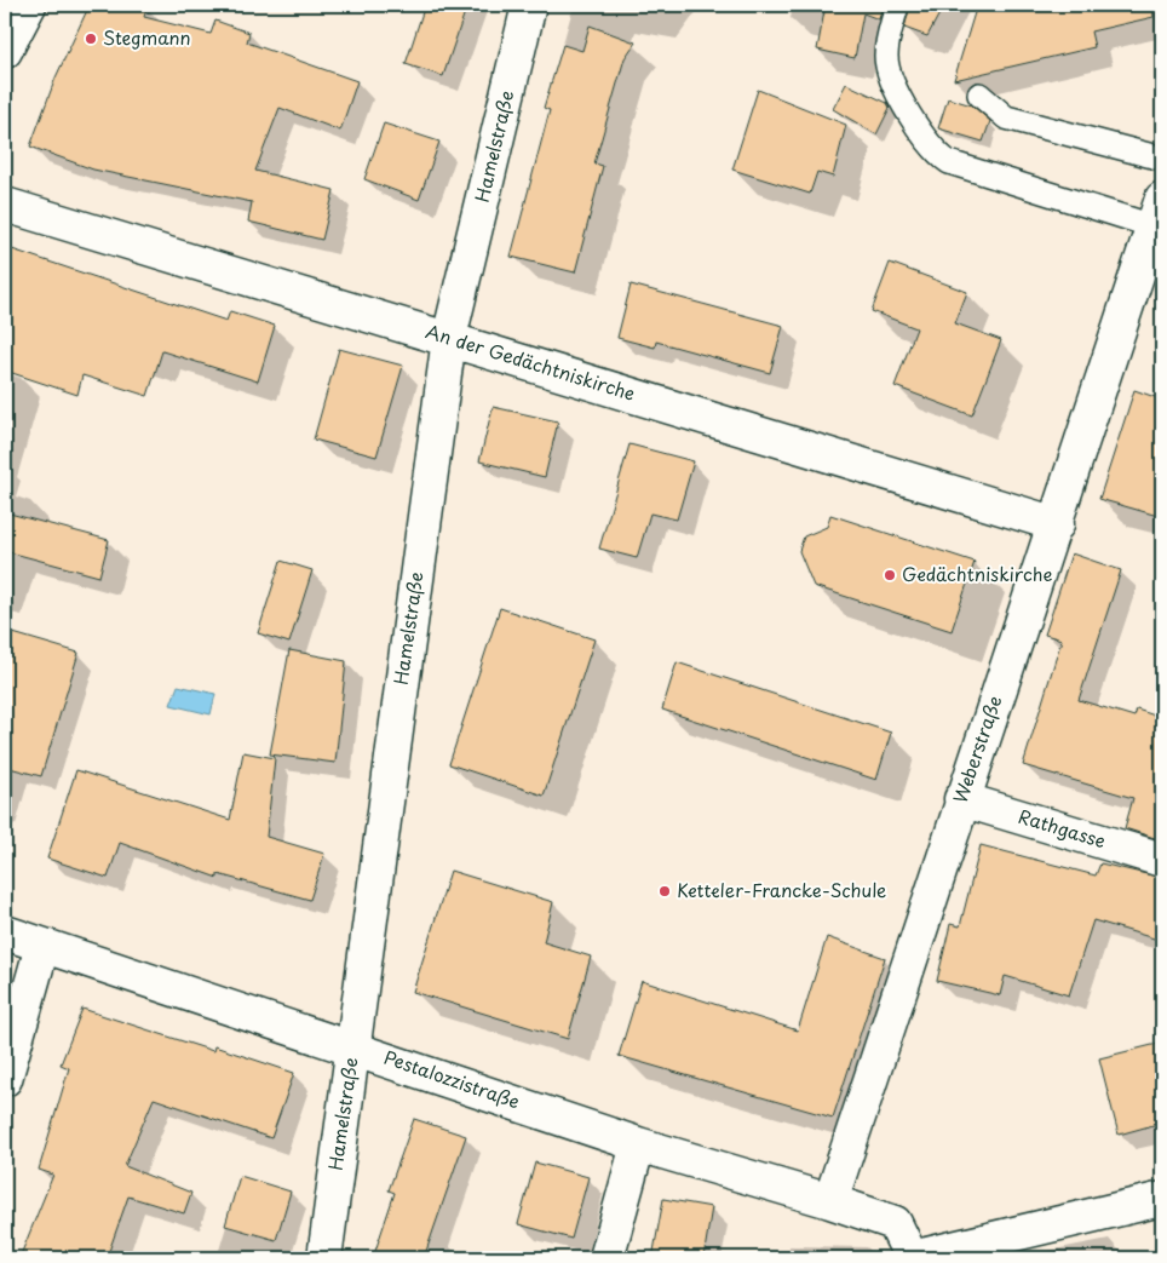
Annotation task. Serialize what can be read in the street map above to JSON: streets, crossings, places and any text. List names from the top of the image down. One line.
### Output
{"streets":{"street":["Hamelstraße","An der Gedächtniskirche","Weberstraße","Rathgasse","Pestalozzistraße"]},"crossings":[["Hamelstraße","An der Gedächtniskirche"],["Hamelstraße","Pestalozzistraße"],["An der Gedächtniskirche","Weberstraße"],["Weberstraße","Rathgasse"],["Weberstraße","Pestalozzistraße"]],"places":["Stegmann","Gedächtniskirche","Ketteler-Francke-Schule"]}
